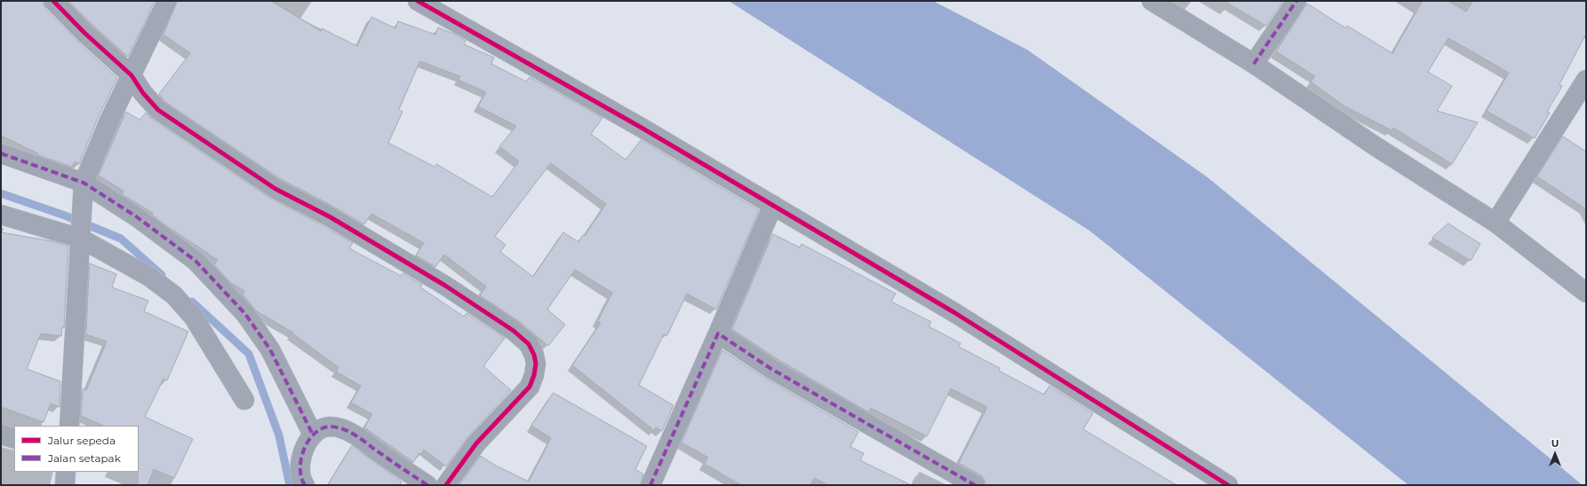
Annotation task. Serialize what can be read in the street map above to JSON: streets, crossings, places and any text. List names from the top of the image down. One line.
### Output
{"legend":["Jalur sepeda","Jalan setapak"],"north":"top"}
